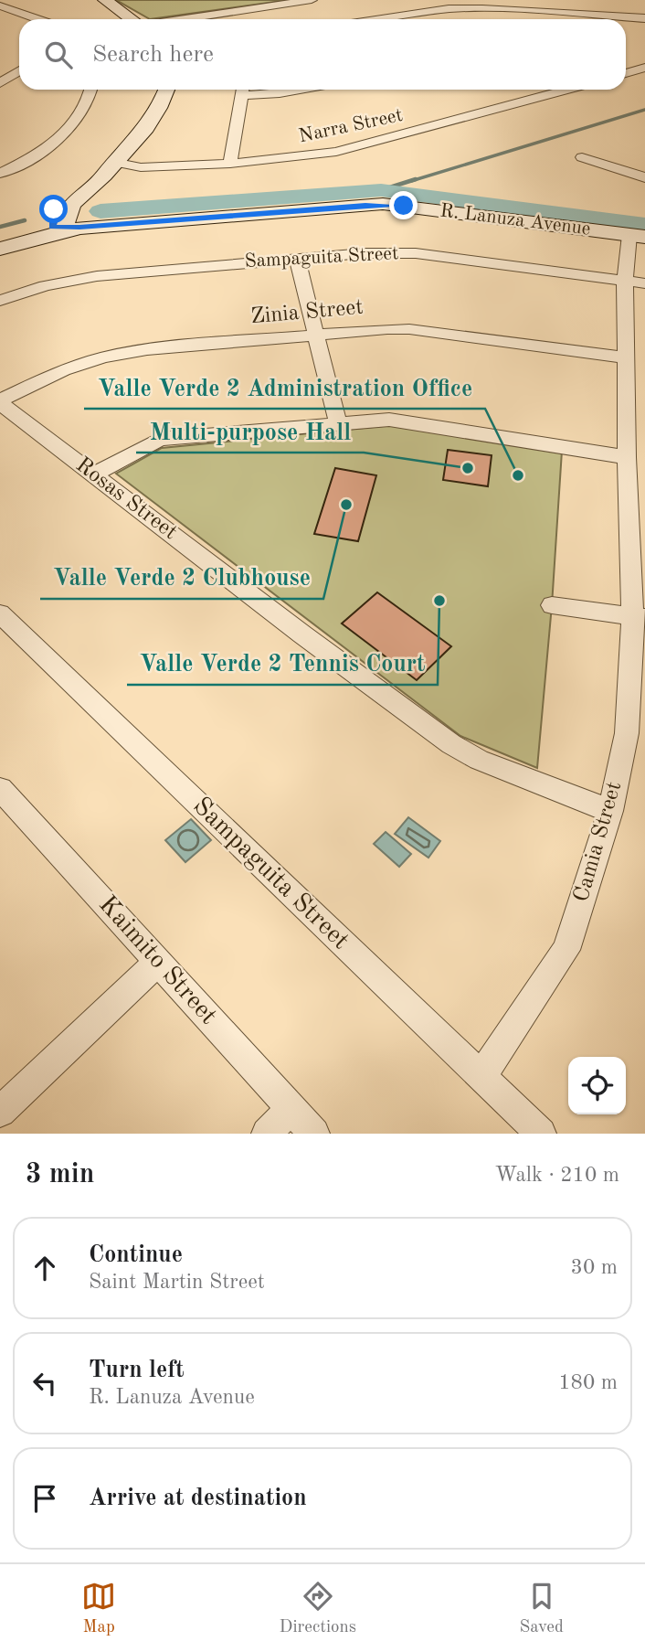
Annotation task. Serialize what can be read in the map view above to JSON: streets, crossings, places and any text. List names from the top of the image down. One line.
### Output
{"streets":{"main road":["R. Lanuza Avenue"],"street":["Narra Street","Sampaguita Street","Zinia Street","Rosas Street","Camia Street","Kaimito Street"]},"crossings":[["R. Lanuza Avenue","Camia Street"],["Sampaguita Street","Camia Street"],["Zinia Street","Rosas Street"],["Zinia Street","Camia Street"],["Rosas Street","Camia Street"]],"places":["Multi-purpose Hall","Valle Verde 2 Administration Office","Valle Verde 2 Clubhouse","Valle Verde 2 Tennis Court"],"page":{"search":"Search here","heading":["3 min","Walk · 210 m"],"list":[["Continue","Saint Martin Street","30 m"],["Turn left","R. Lanuza Avenue","180 m"],"Arrive at destination"],"nav":["Map","Directions","Saved"]}}
